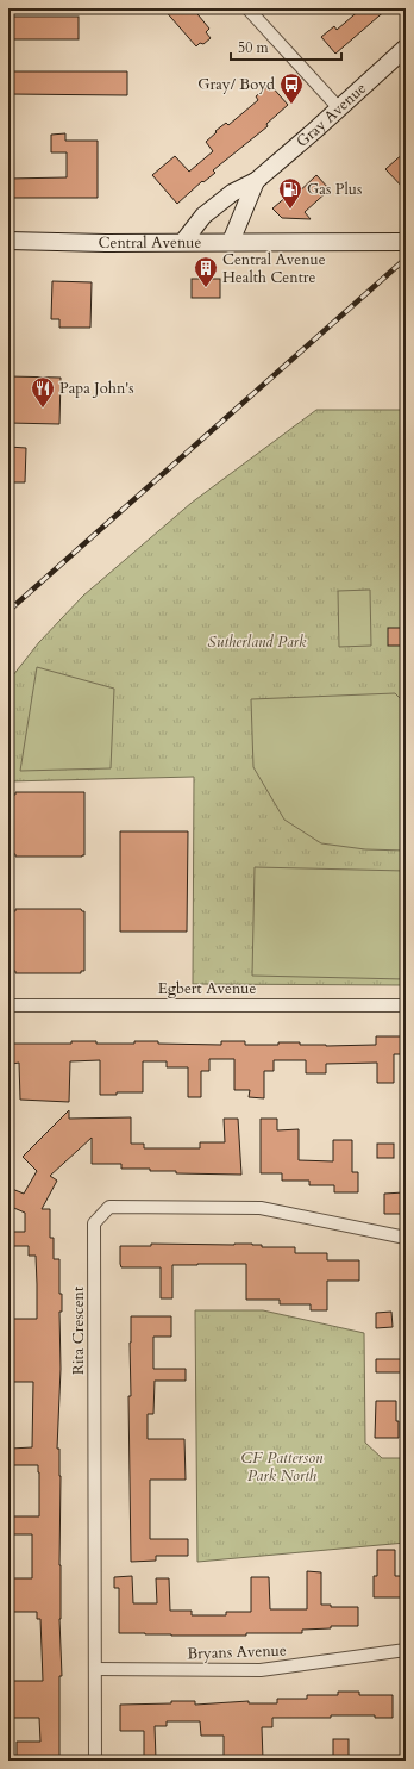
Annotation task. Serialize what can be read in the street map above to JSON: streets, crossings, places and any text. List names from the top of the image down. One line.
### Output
{"streets":{"main road":["Gray Avenue","Central Avenue"],"street":["Egbert Avenue","Rita Crescent","Bryans Avenue"]},"crossings":[["Gray Avenue","Central Avenue"],["Rita Crescent","Bryans Avenue"]],"parks":["Sutherland Park","CF Patterson Park North"],"places":{"bus stop":["Gray/ Boyd"],"fuel station":["Gas Plus"],"building":["Central Avenue Health Centre"],"restaurant":["Papa John's"]},"scale_bar":"50 m"}
